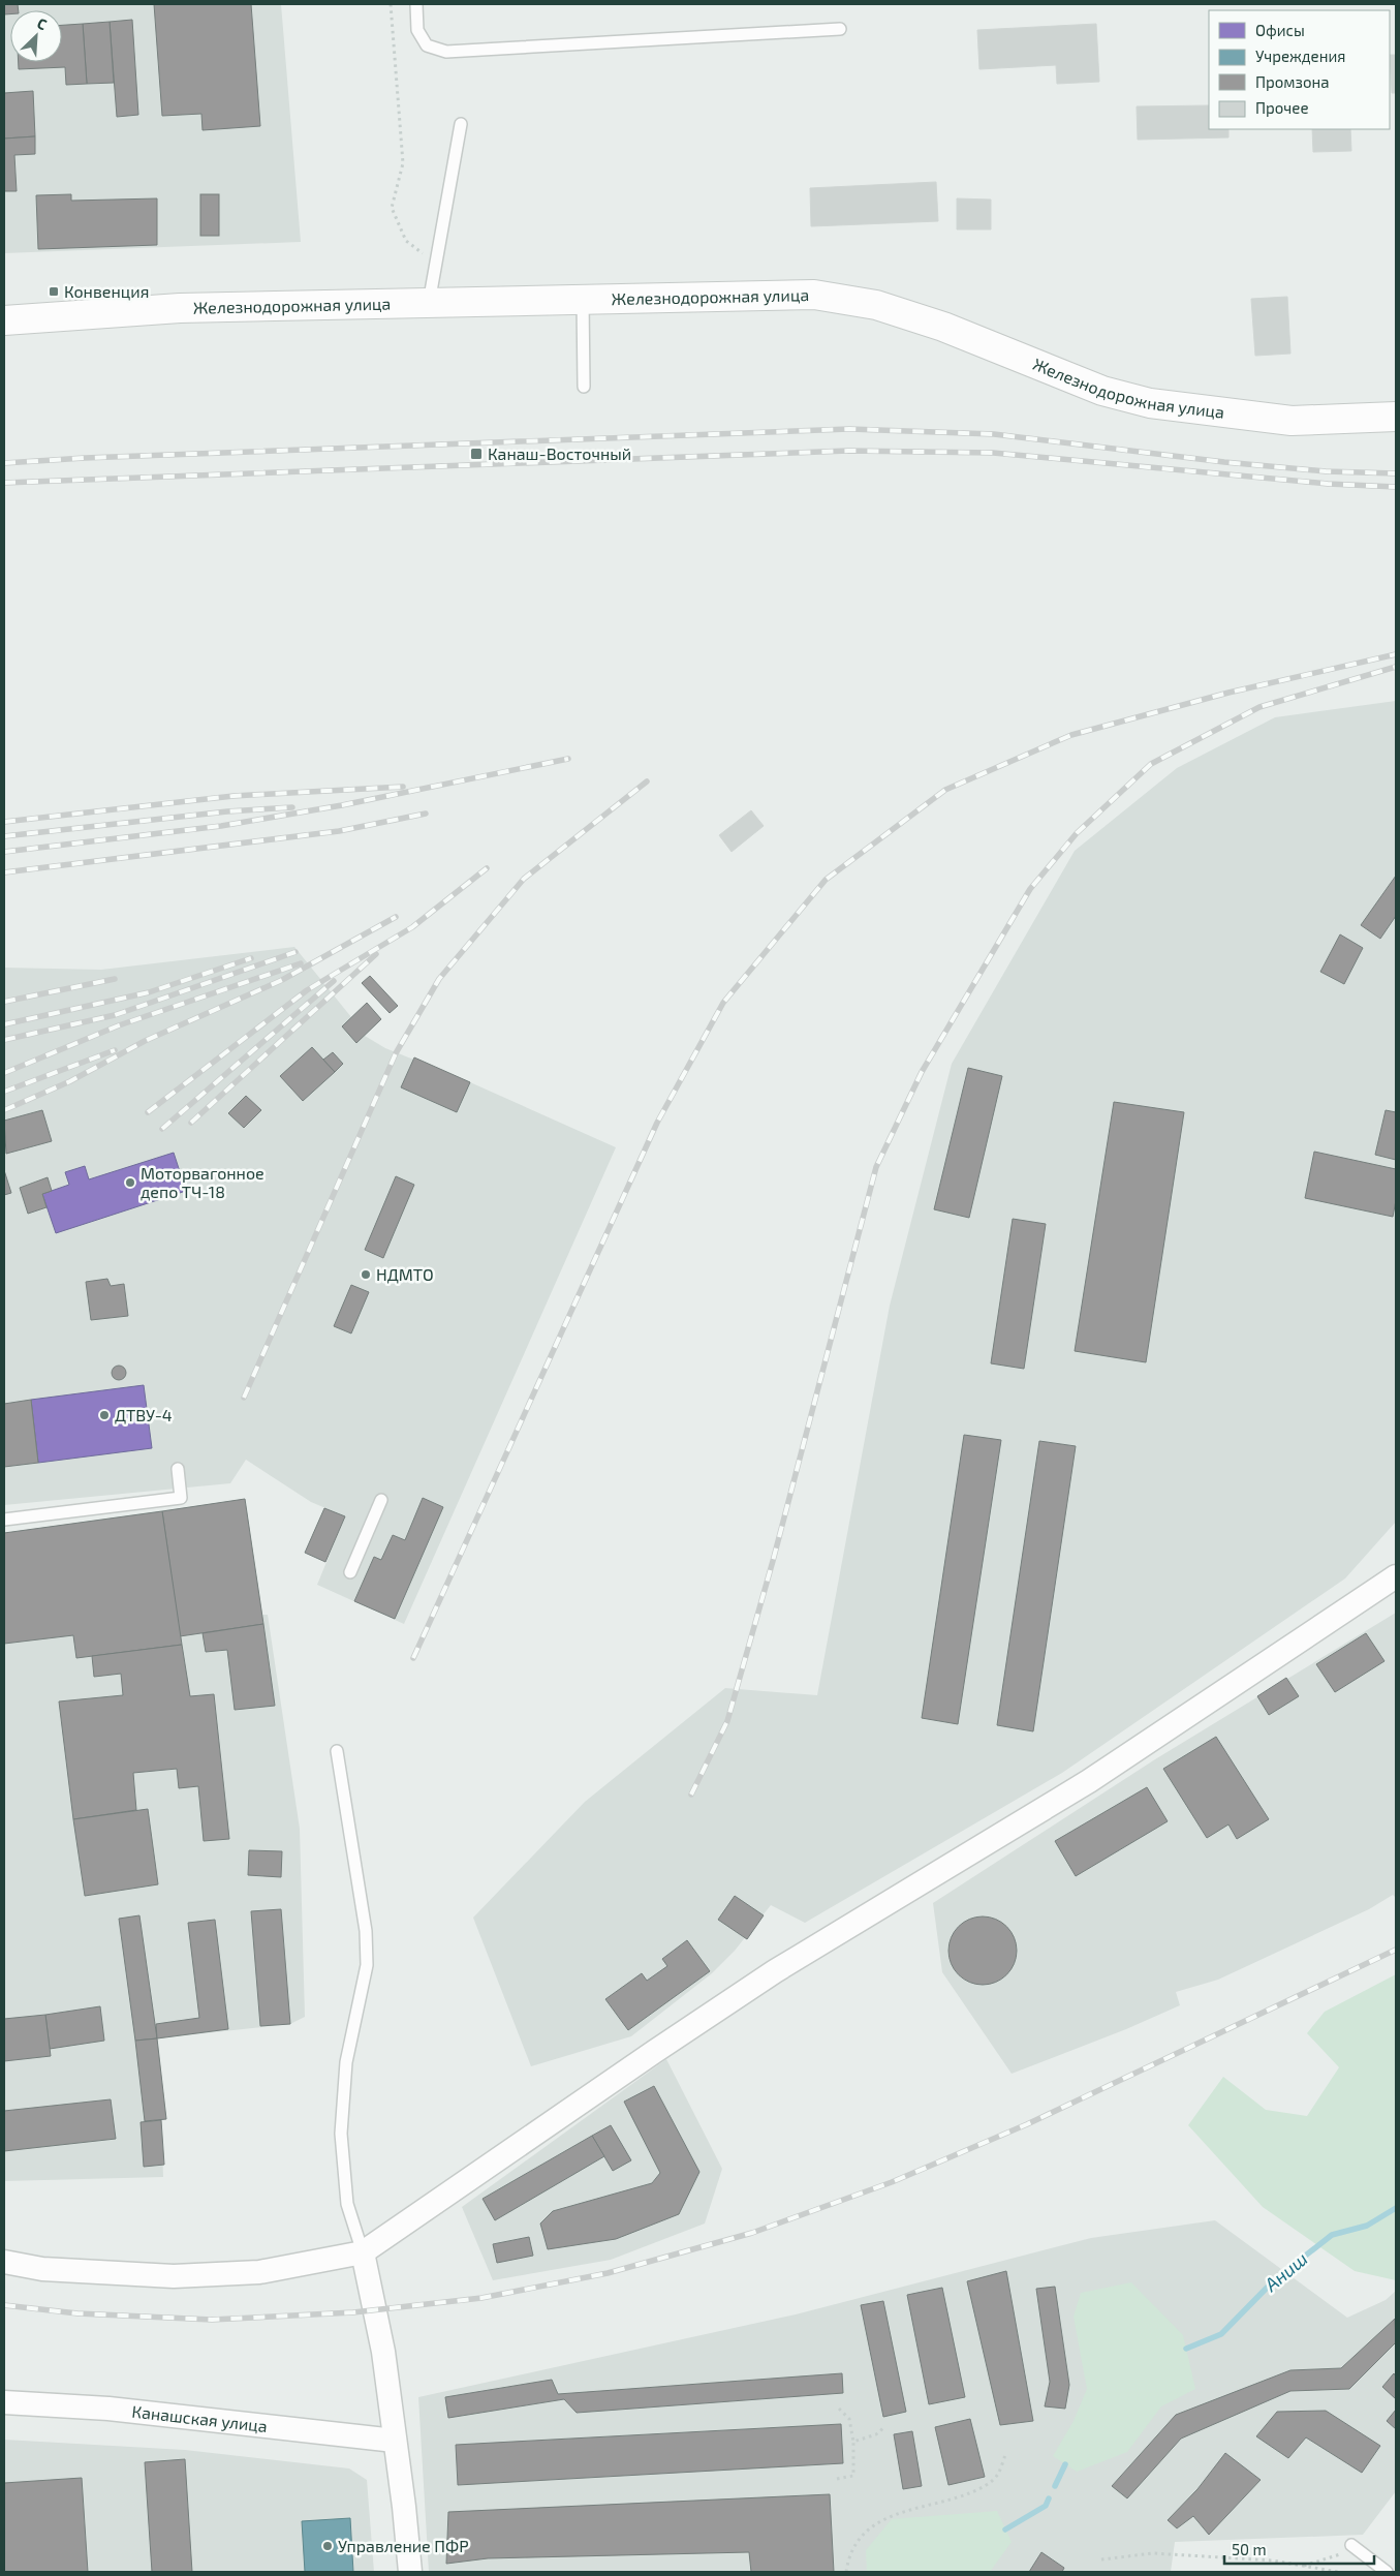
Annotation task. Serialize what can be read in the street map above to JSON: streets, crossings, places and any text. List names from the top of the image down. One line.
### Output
{"streets":{"street":["Железнодорожная улица","Канашская улица"]},"water":["Аниш"],"places":{"transit":["Конвенция","Канаш-Восточный"],"other":["Моторвагонное депо ТЧ-18","НДМТО","ДТВУ-4","Управление ПФР"]},"legend":["Офисы","Учреждения","Промзона","Прочее"],"scale_bar":"50 m","north":"top right"}
